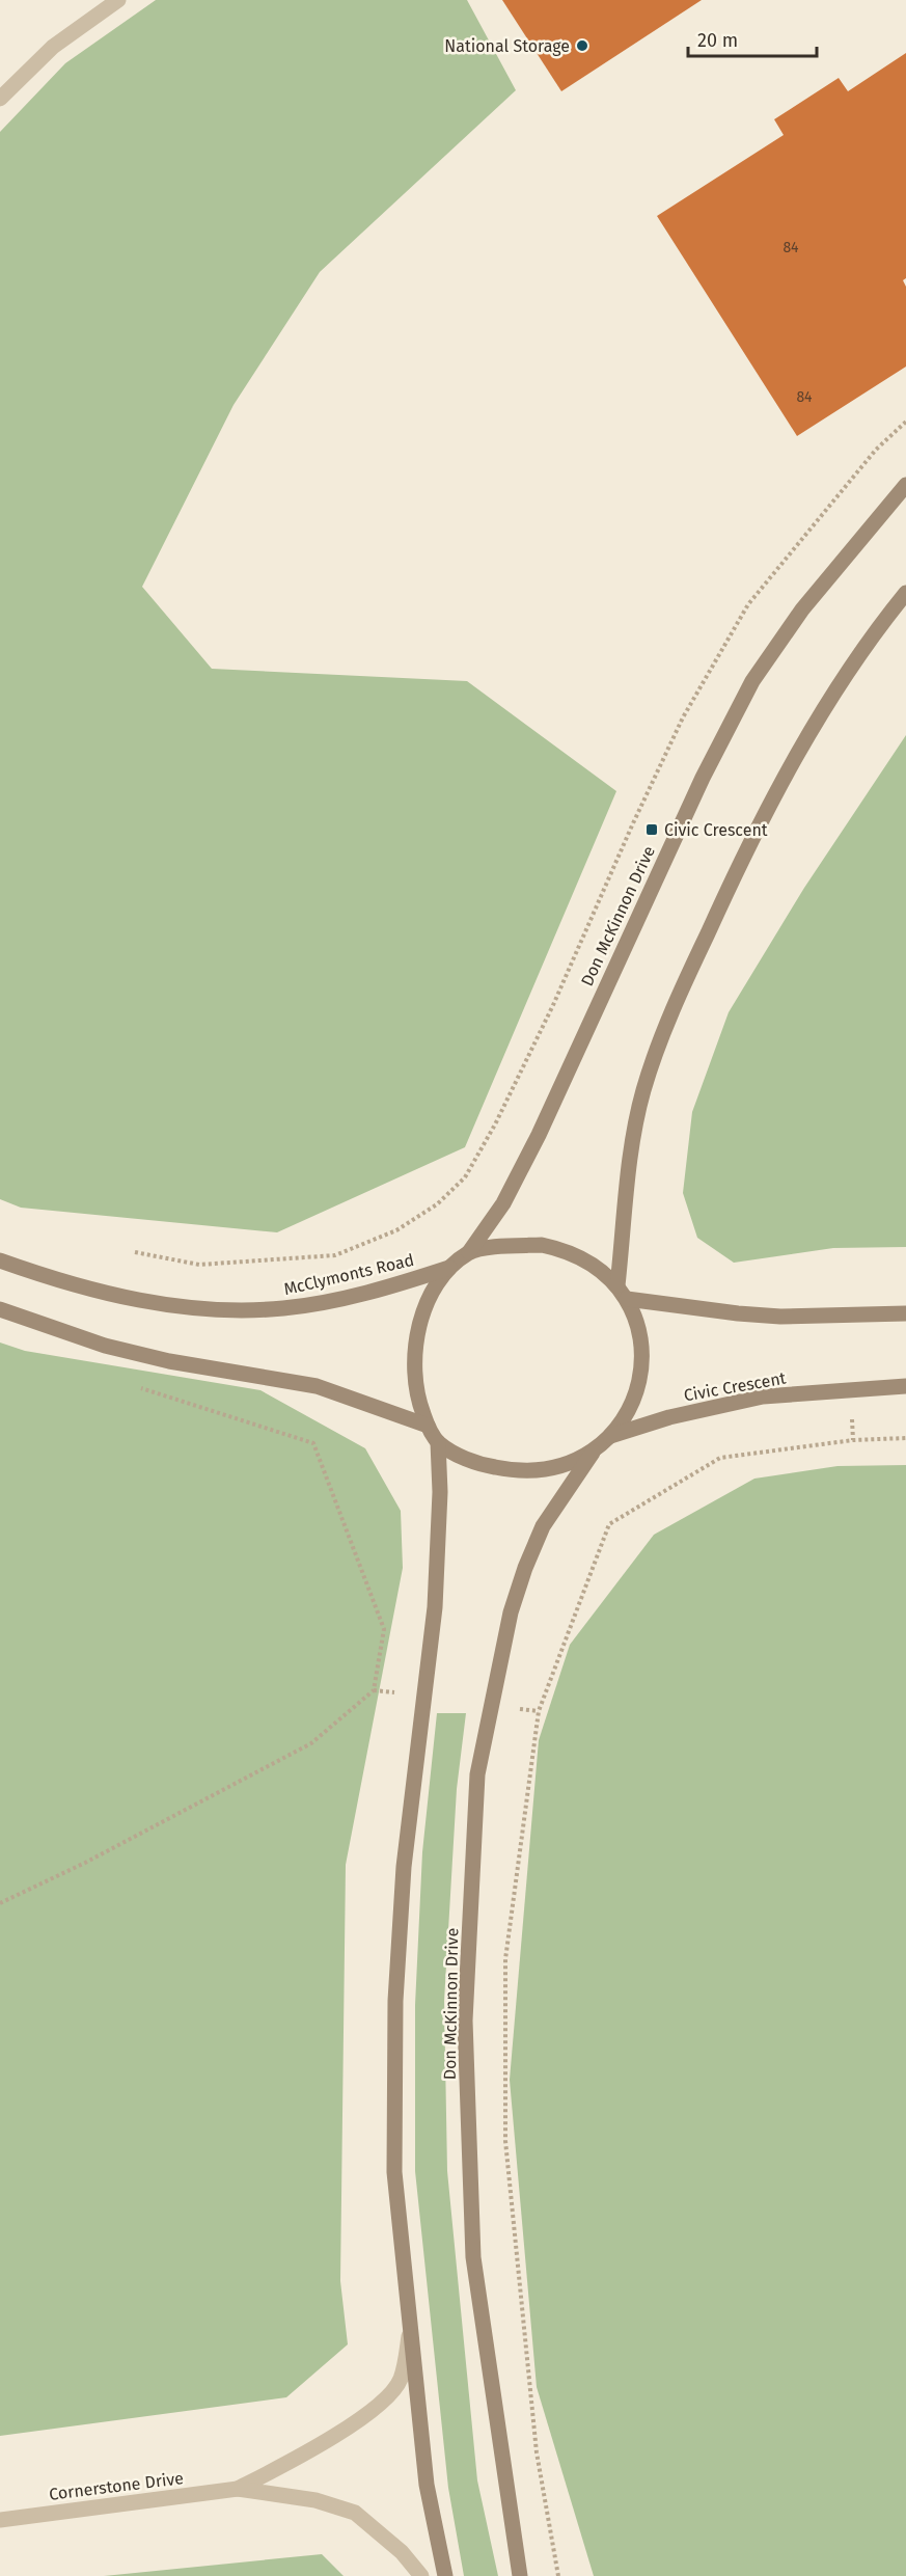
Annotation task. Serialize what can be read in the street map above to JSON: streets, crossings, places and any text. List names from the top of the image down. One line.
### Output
{"streets":{"main road":["Don McKinnon Drive","McClymonts Road","Civic Crescent"],"street":["Cornerstone Drive"]},"crossings":[["Don McKinnon Drive","McClymonts Road"]],"places":{"other":["National Storage"],"transit":["Civic Crescent"]},"house_numbers":["84","84"],"scale_bar":"20 m"}
